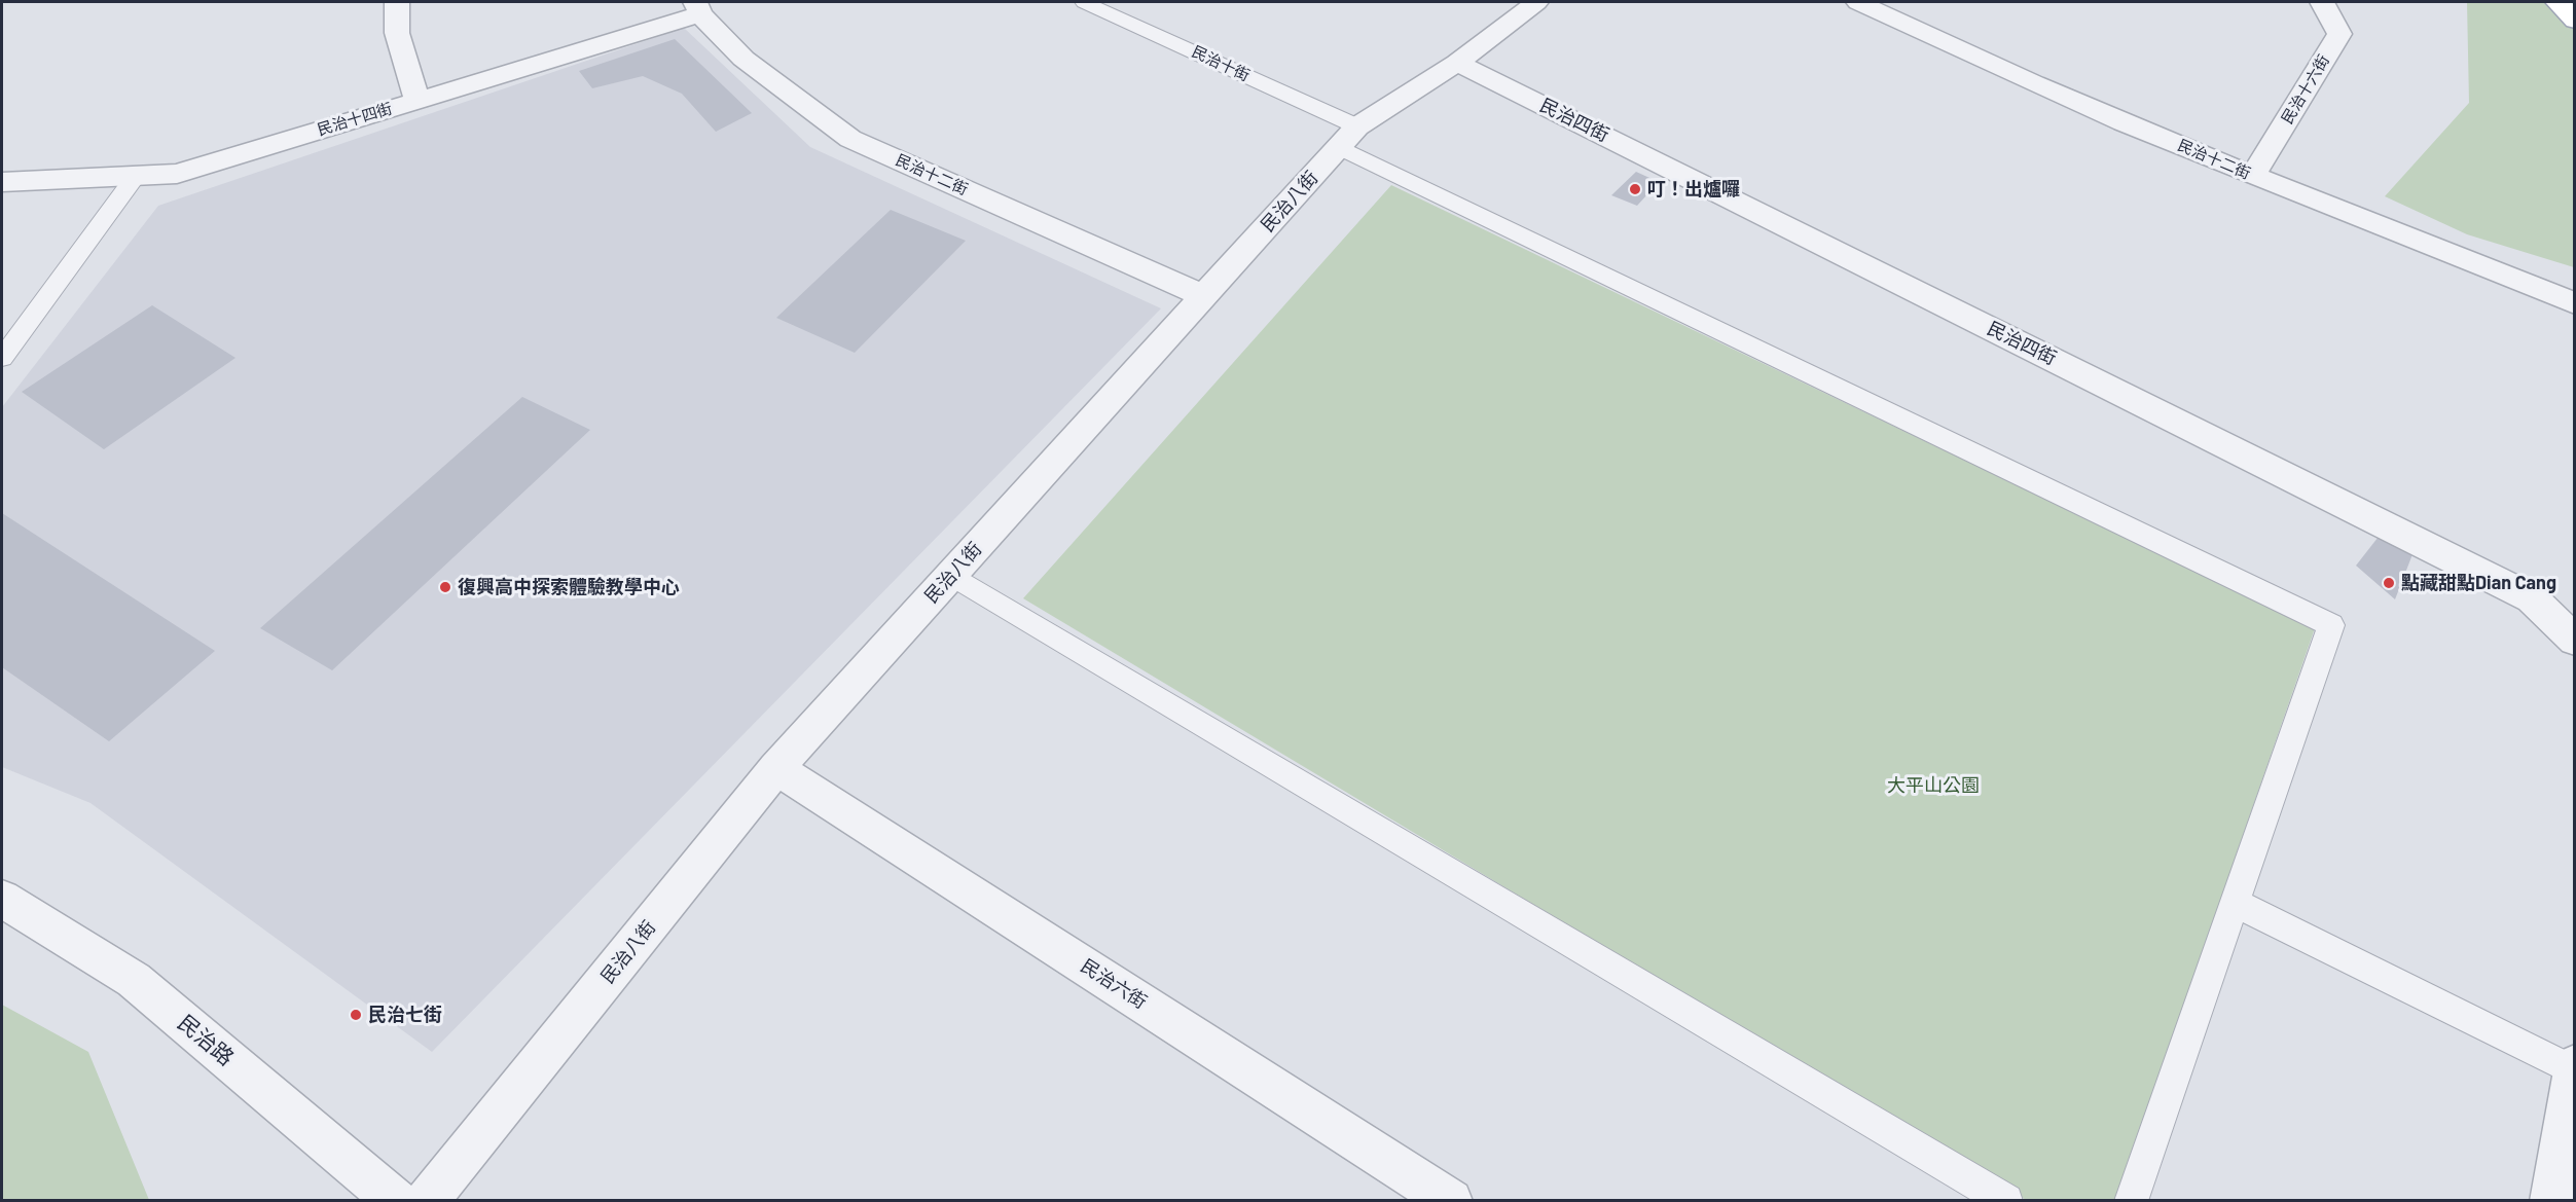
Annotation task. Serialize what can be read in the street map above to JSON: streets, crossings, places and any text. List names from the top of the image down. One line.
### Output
{"streets":{"street":["民治十六街","民治十四街","民治四街","民治十二街","民治八街","民治六街","民治路"],"lane":["民治十街"]},"crossings":[["民治十街","民治八街"],["民治十六街","民治十二街"],["民治十四街","民治十二街"],["民治四街","民治八街"],["民治十二街","民治八街"],["民治八街","民治六街"]],"parks":["大平山公園"],"places":["叮！出爐囉","點藏甜點Dian Cang","復興高中探索體驗教學中心","民治七街"]}
